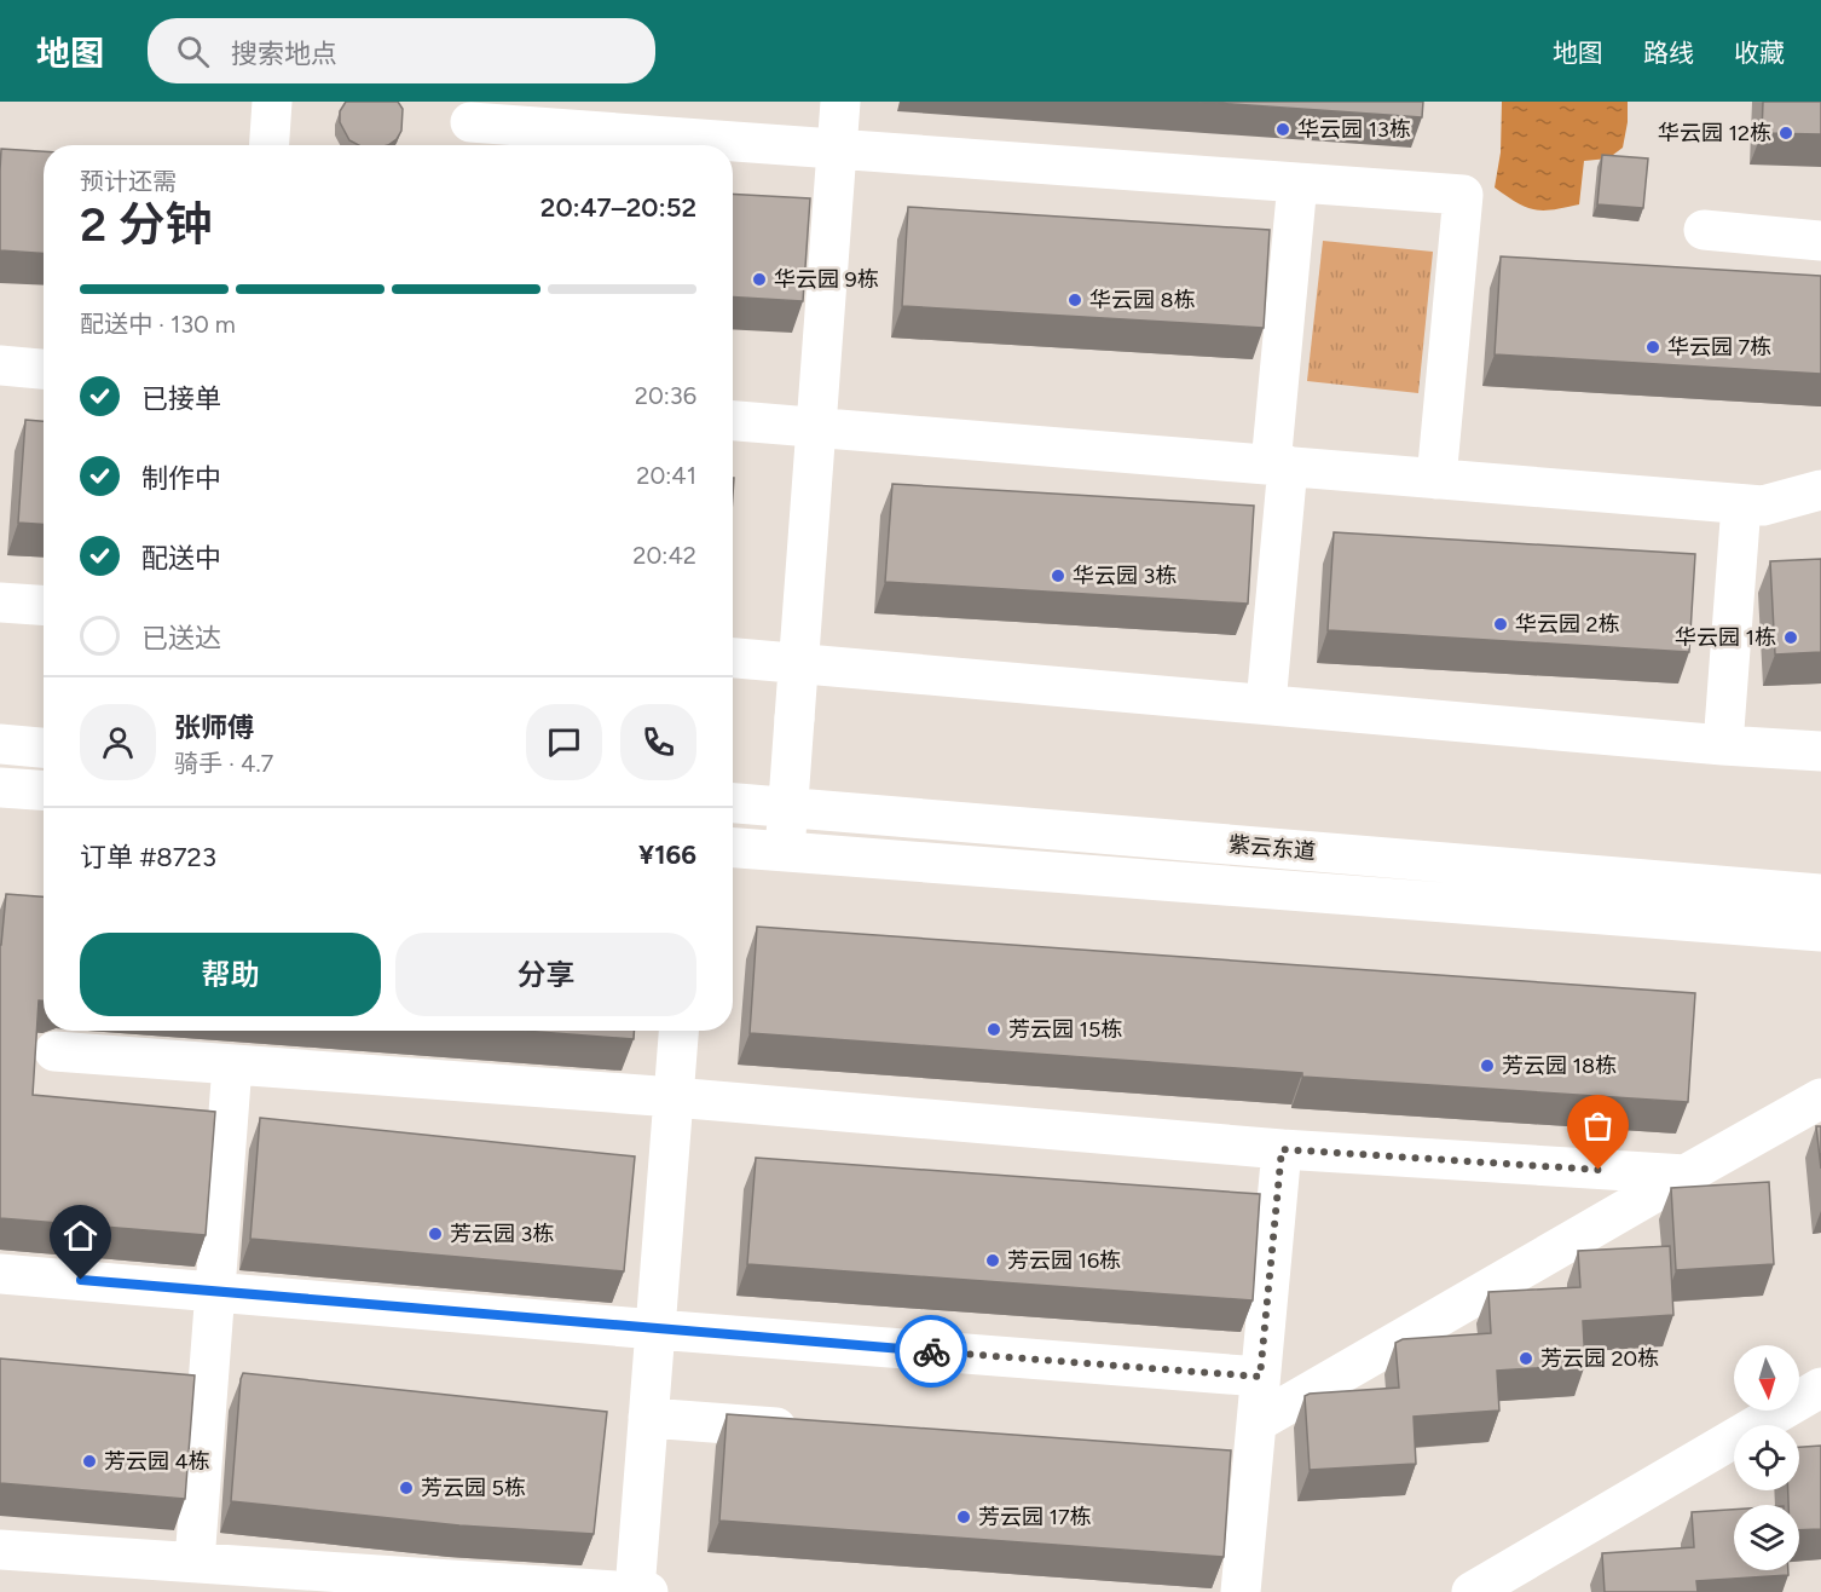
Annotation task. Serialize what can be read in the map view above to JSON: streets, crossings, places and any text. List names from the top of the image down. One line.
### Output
{"streets":{"street":["紫云东道"]},"places":["华云园 13栋","华云园 12栋","华云园 9栋","华云园 8栋","华云园 7栋","华云园 3栋","华云园 2栋","华云园 1栋","芳云园 15栋","芳云园 18栋","芳云园 3栋","芳云园 16栋","芳云园 20栋","芳云园 4栋","芳云园 5栋","芳云园 17栋"],"north":"bottom","page":{"header":"地图","search":"搜索地点","nav":["地图","路线","收藏"],"heading":["2 分钟","预计还需","20:47–20:52"],"panel":["张师傅","骑手 · 4.7","订单 #8723","¥166"],"bar":"配送中 · 130 m","list":[["已接单","20:36"],["制作中","20:41"],["配送中","20:42"],"已送达"],"buttons":["帮助","分享"]}}
